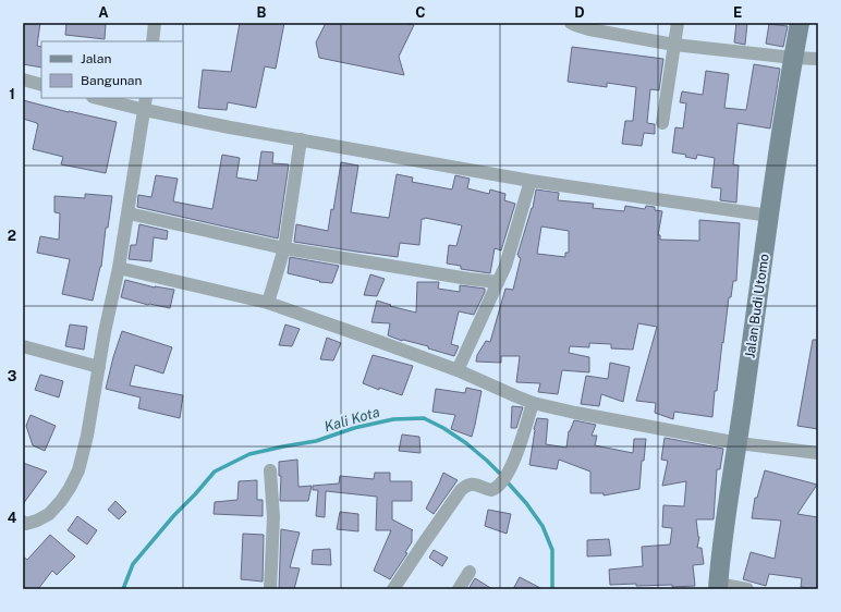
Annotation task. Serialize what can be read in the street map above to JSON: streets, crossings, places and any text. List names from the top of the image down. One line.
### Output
{"streets":{"street":["Jalan Budi Utomo"]},"water":["Kali Kota"],"legend":["Jalan","Bangunan"],"grid":{"columns":["A","B","C","D","E"],"rows":["1","2","3","4"]}}
